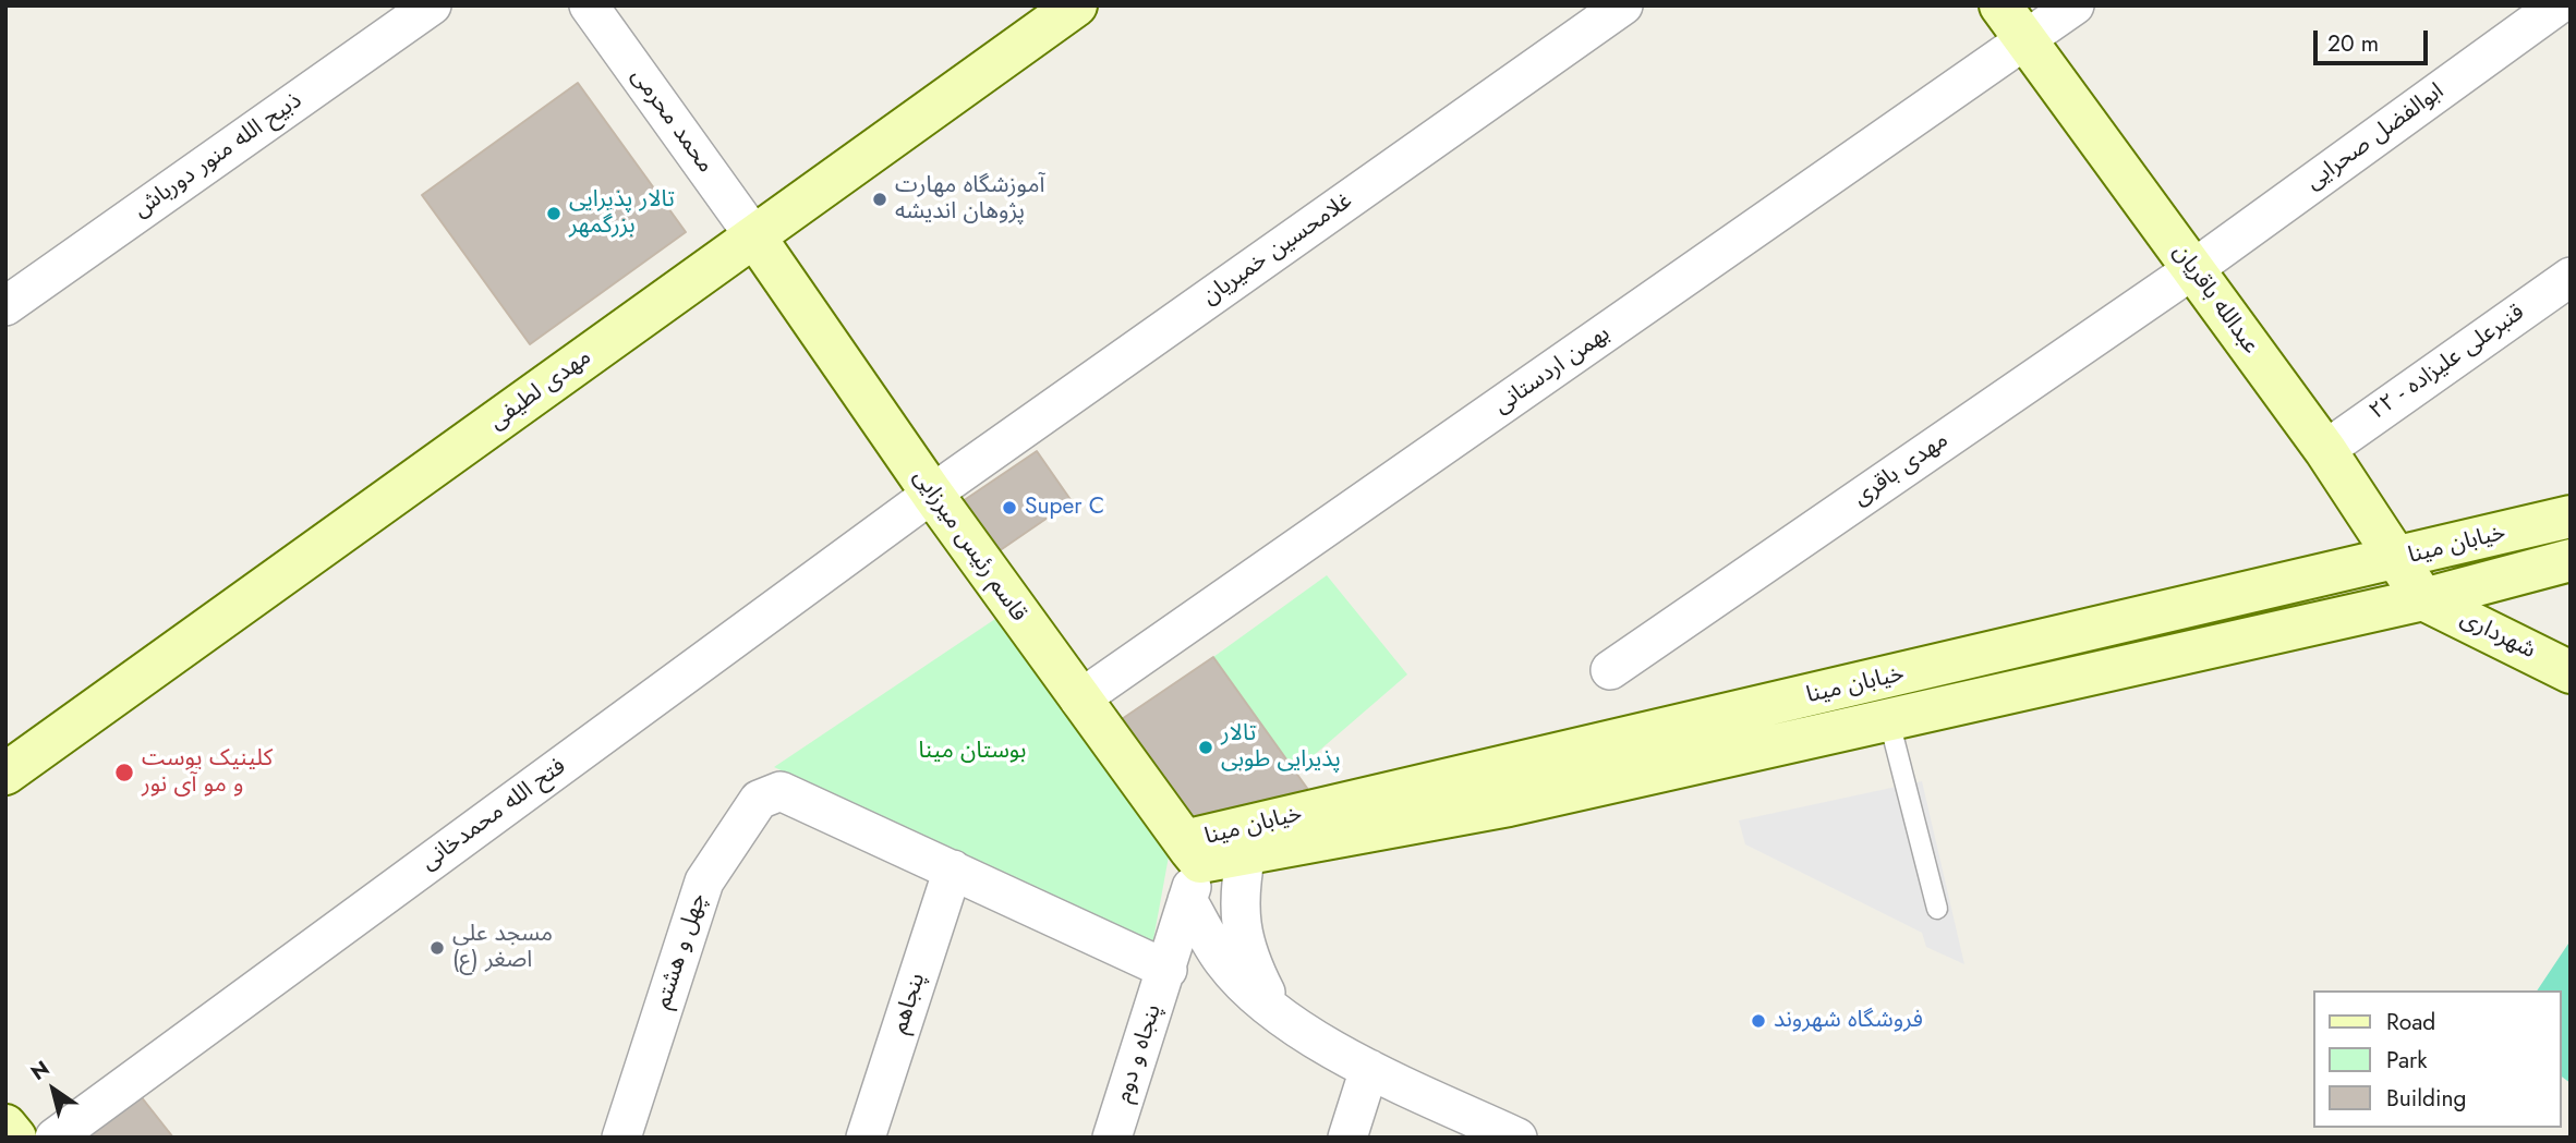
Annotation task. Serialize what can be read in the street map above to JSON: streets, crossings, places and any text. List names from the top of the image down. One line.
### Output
{"streets":{"street":["محمد محرمی","ابوالفضل صحرایی","ذبیح الله منور دورباش","غلامحسین خمیریان","عبدالله باقریان","قنبرعلی علیزاده - ۲۲","بهمن اردستانی","مهدی لطیفی","مهدی باقری","خیابان مینا","قاسم رئیس میرزایی","شهرداری","فتح الله محمدخانی","چهل و هشتم","پنجاهم","پنجاه و دوم"]},"crossings":[["محمد محرمی","مهدی لطیفی"],["محمد محرمی","قاسم رئیس میرزایی"],["ابوالفضل صحرایی","عبدالله باقریان"],["ابوالفضل صحرایی","مهدی باقری"],["غلامحسین خمیریان","قاسم رئیس میرزایی"],["غلامحسین خمیریان","فتح الله محمدخانی"],["عبدالله باقریان","قنبرعلی علیزاده - ۲۲"],["عبدالله باقریان","بهمن اردستانی"],["عبدالله باقریان","مهدی باقری"],["عبدالله باقریان","خیابان مینا"],["عبدالله باقریان","شهرداری"],["بهمن اردستانی","قاسم رئیس میرزایی"],["مهدی لطیفی","قاسم رئیس میرزایی"],["خیابان مینا","قاسم رئیس میرزایی"],["خیابان مینا","شهرداری"],["خیابان مینا","پنجاه و دوم"],["قاسم رئیس میرزایی","فتح الله محمدخانی"],["قاسم رئیس میرزایی","پنجاه و دوم"],["چهل و هشتم","پنجاهم"]],"parks":["بوستان مینا"],"places":["آموزشگاه مهارت پژوهان اندیشه","تالار پذیرایی بزرگمهر","Super C","تالار پذیرایی طوبی","کلینیک پوست و مو آی نور","مسجد علی اصغر (ع)","فروشگاه شهروند"],"legend":["Road","Park","Building"],"scale_bar":"20 m","north":"top left"}
